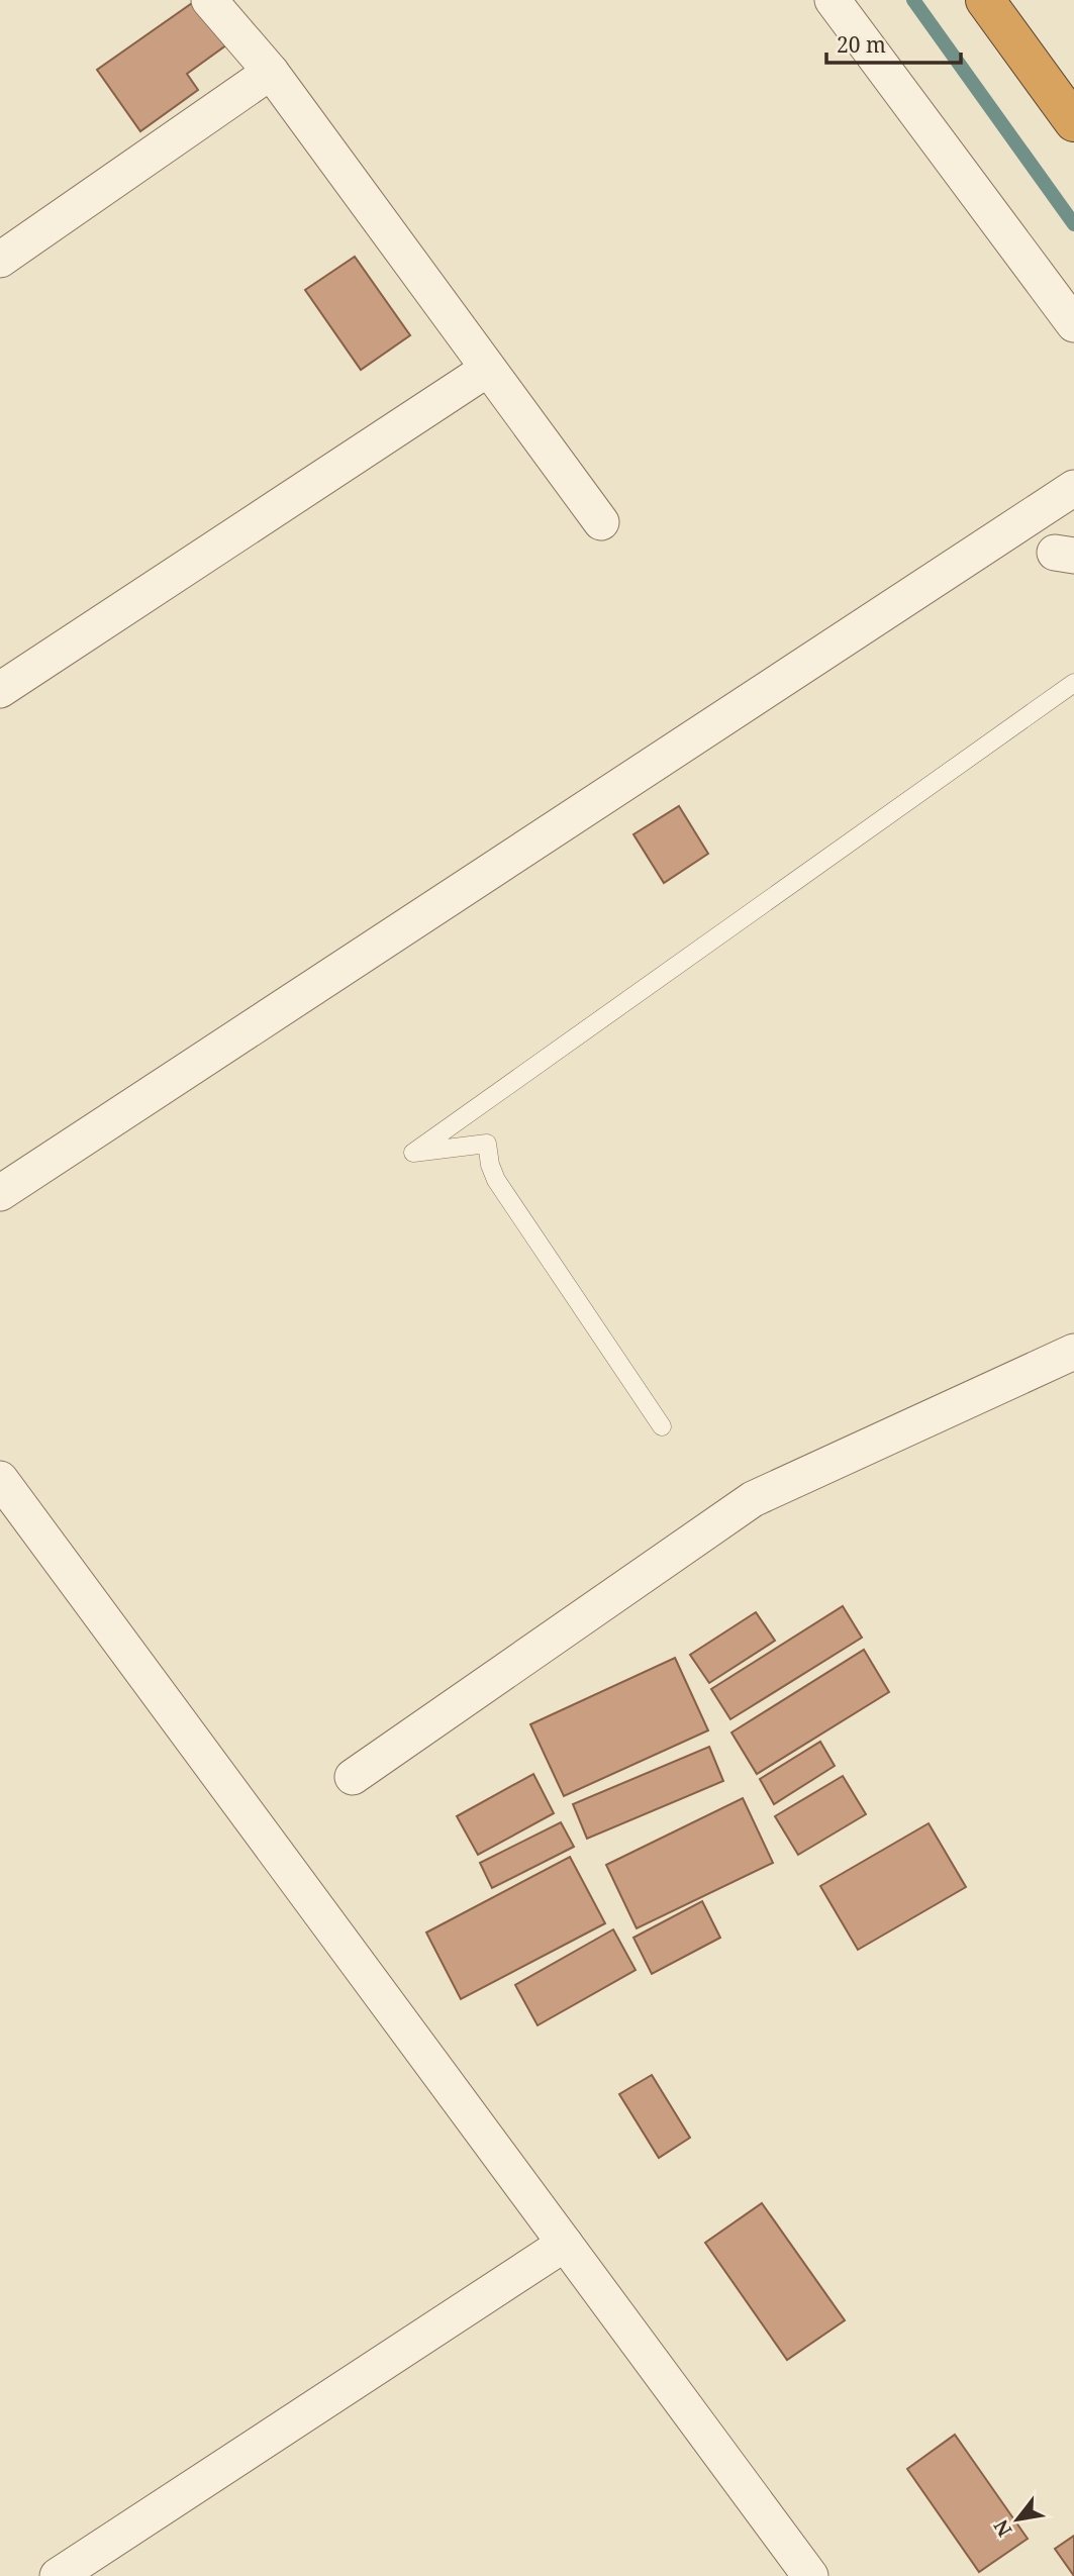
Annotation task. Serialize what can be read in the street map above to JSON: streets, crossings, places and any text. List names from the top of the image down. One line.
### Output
{"scale_bar":"20 m","north":"bottom left"}
